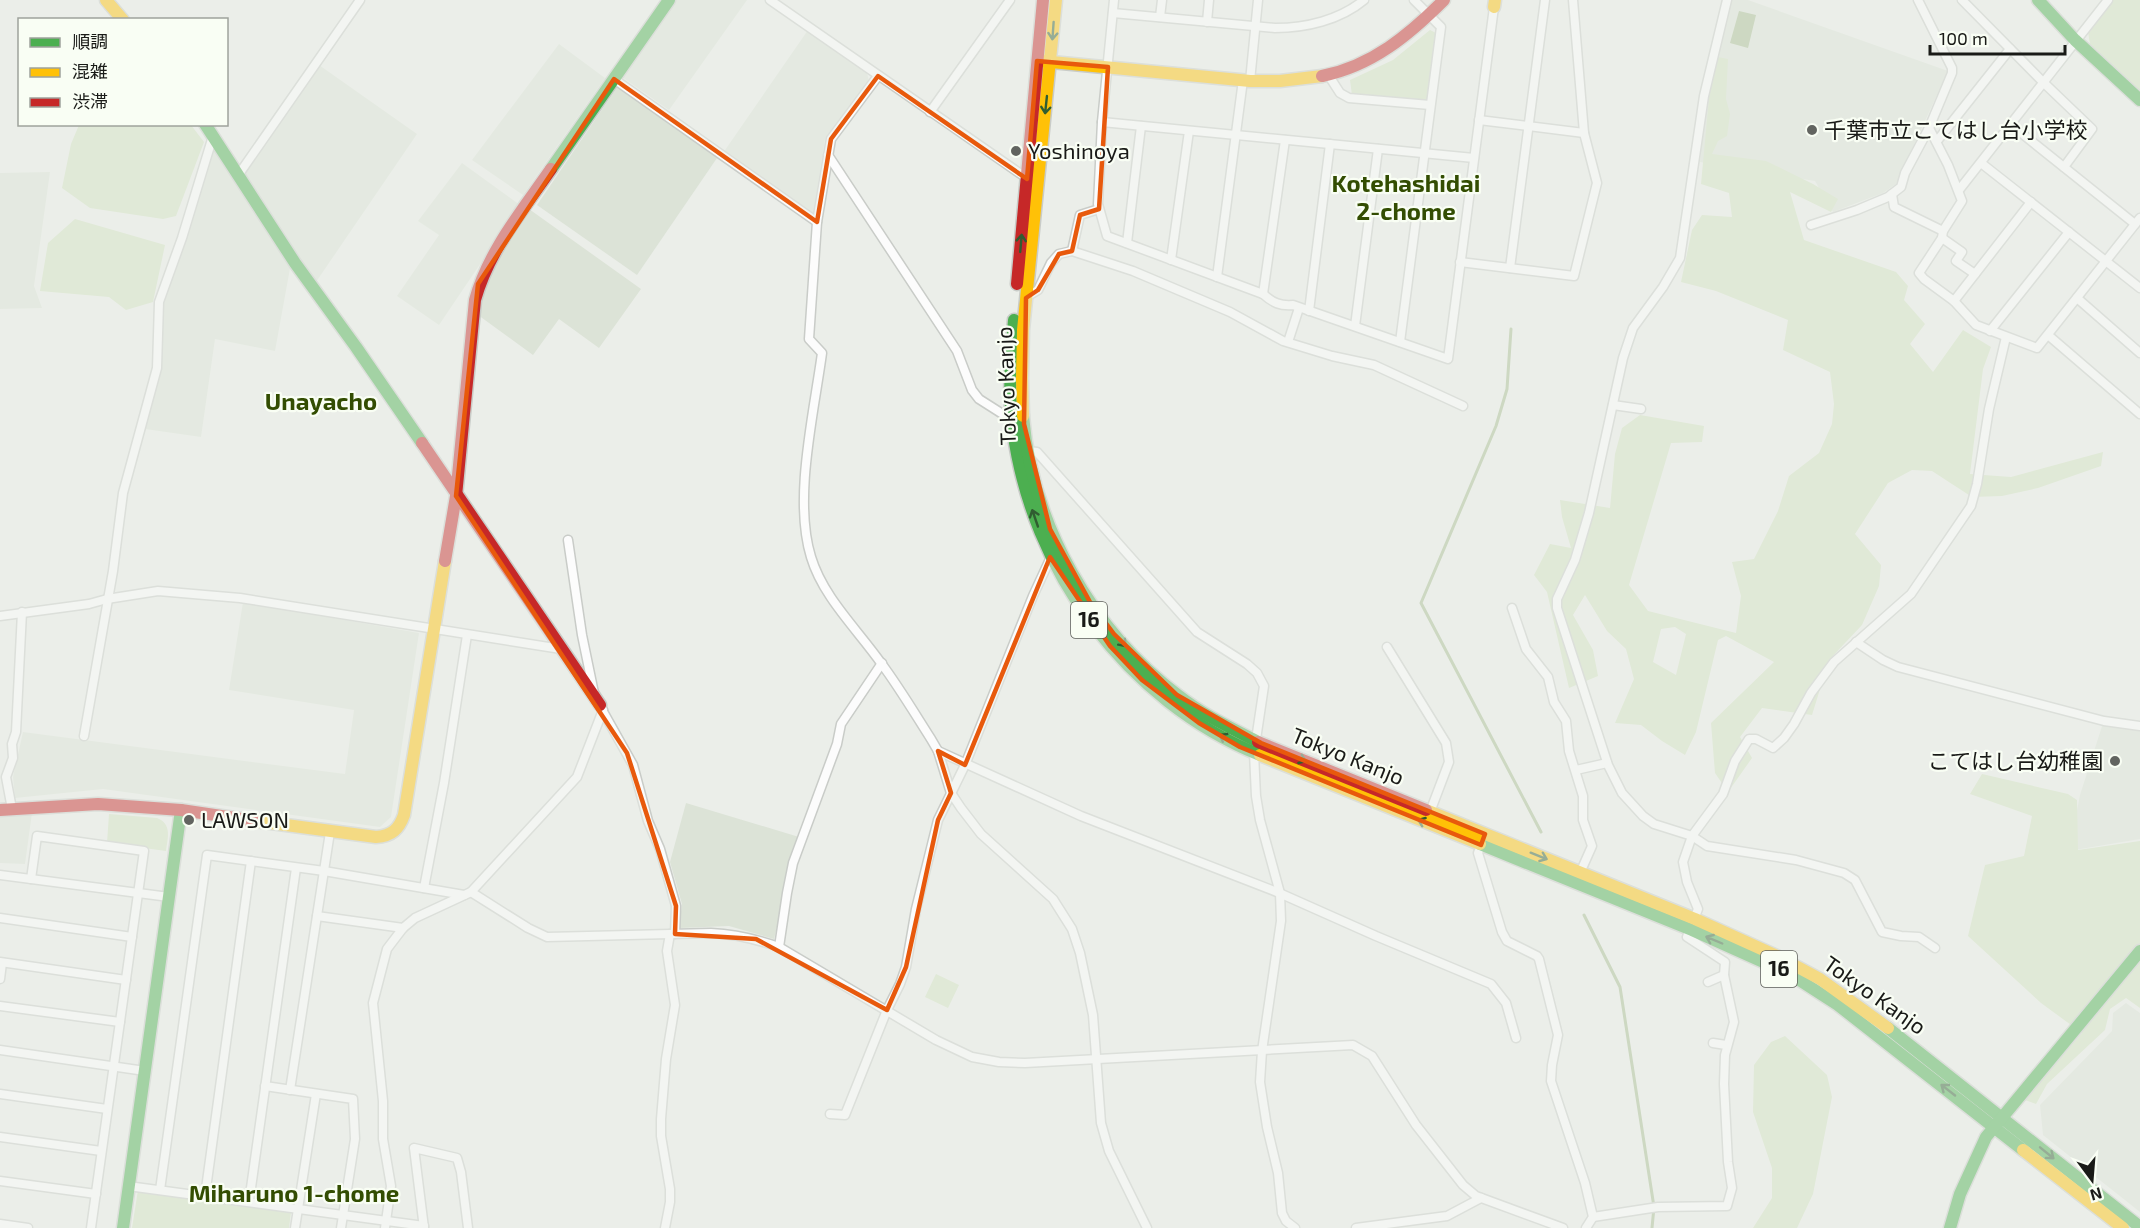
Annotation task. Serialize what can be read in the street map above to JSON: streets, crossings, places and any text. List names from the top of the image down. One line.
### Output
{"streets":{"main road":["Tokyo Kanjo","16"]},"districts":["Kotehashidai 2-chome","Unayacho","Miharuno 1-chome"],"places":["千葉市立こてはし台小学校","Yoshinoya","こてはし台幼稚園","LAWSON"],"legend":["順調","混雑","渋滞"],"scale_bar":"100 m","north":"bottom"}
